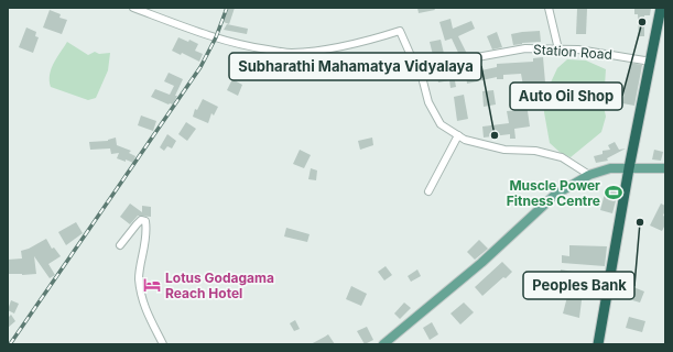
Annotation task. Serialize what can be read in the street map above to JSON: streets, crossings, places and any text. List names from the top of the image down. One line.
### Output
{"streets":{"street":["Station Road"]},"places":{"other":["Auto Oil Shop","Subharathi Mahamatya Vidyalaya","Peoples Bank"],"sports":["Muscle Power Fitness Centre"],"hotel":["Lotus Godagama Reach Hotel"]}}
